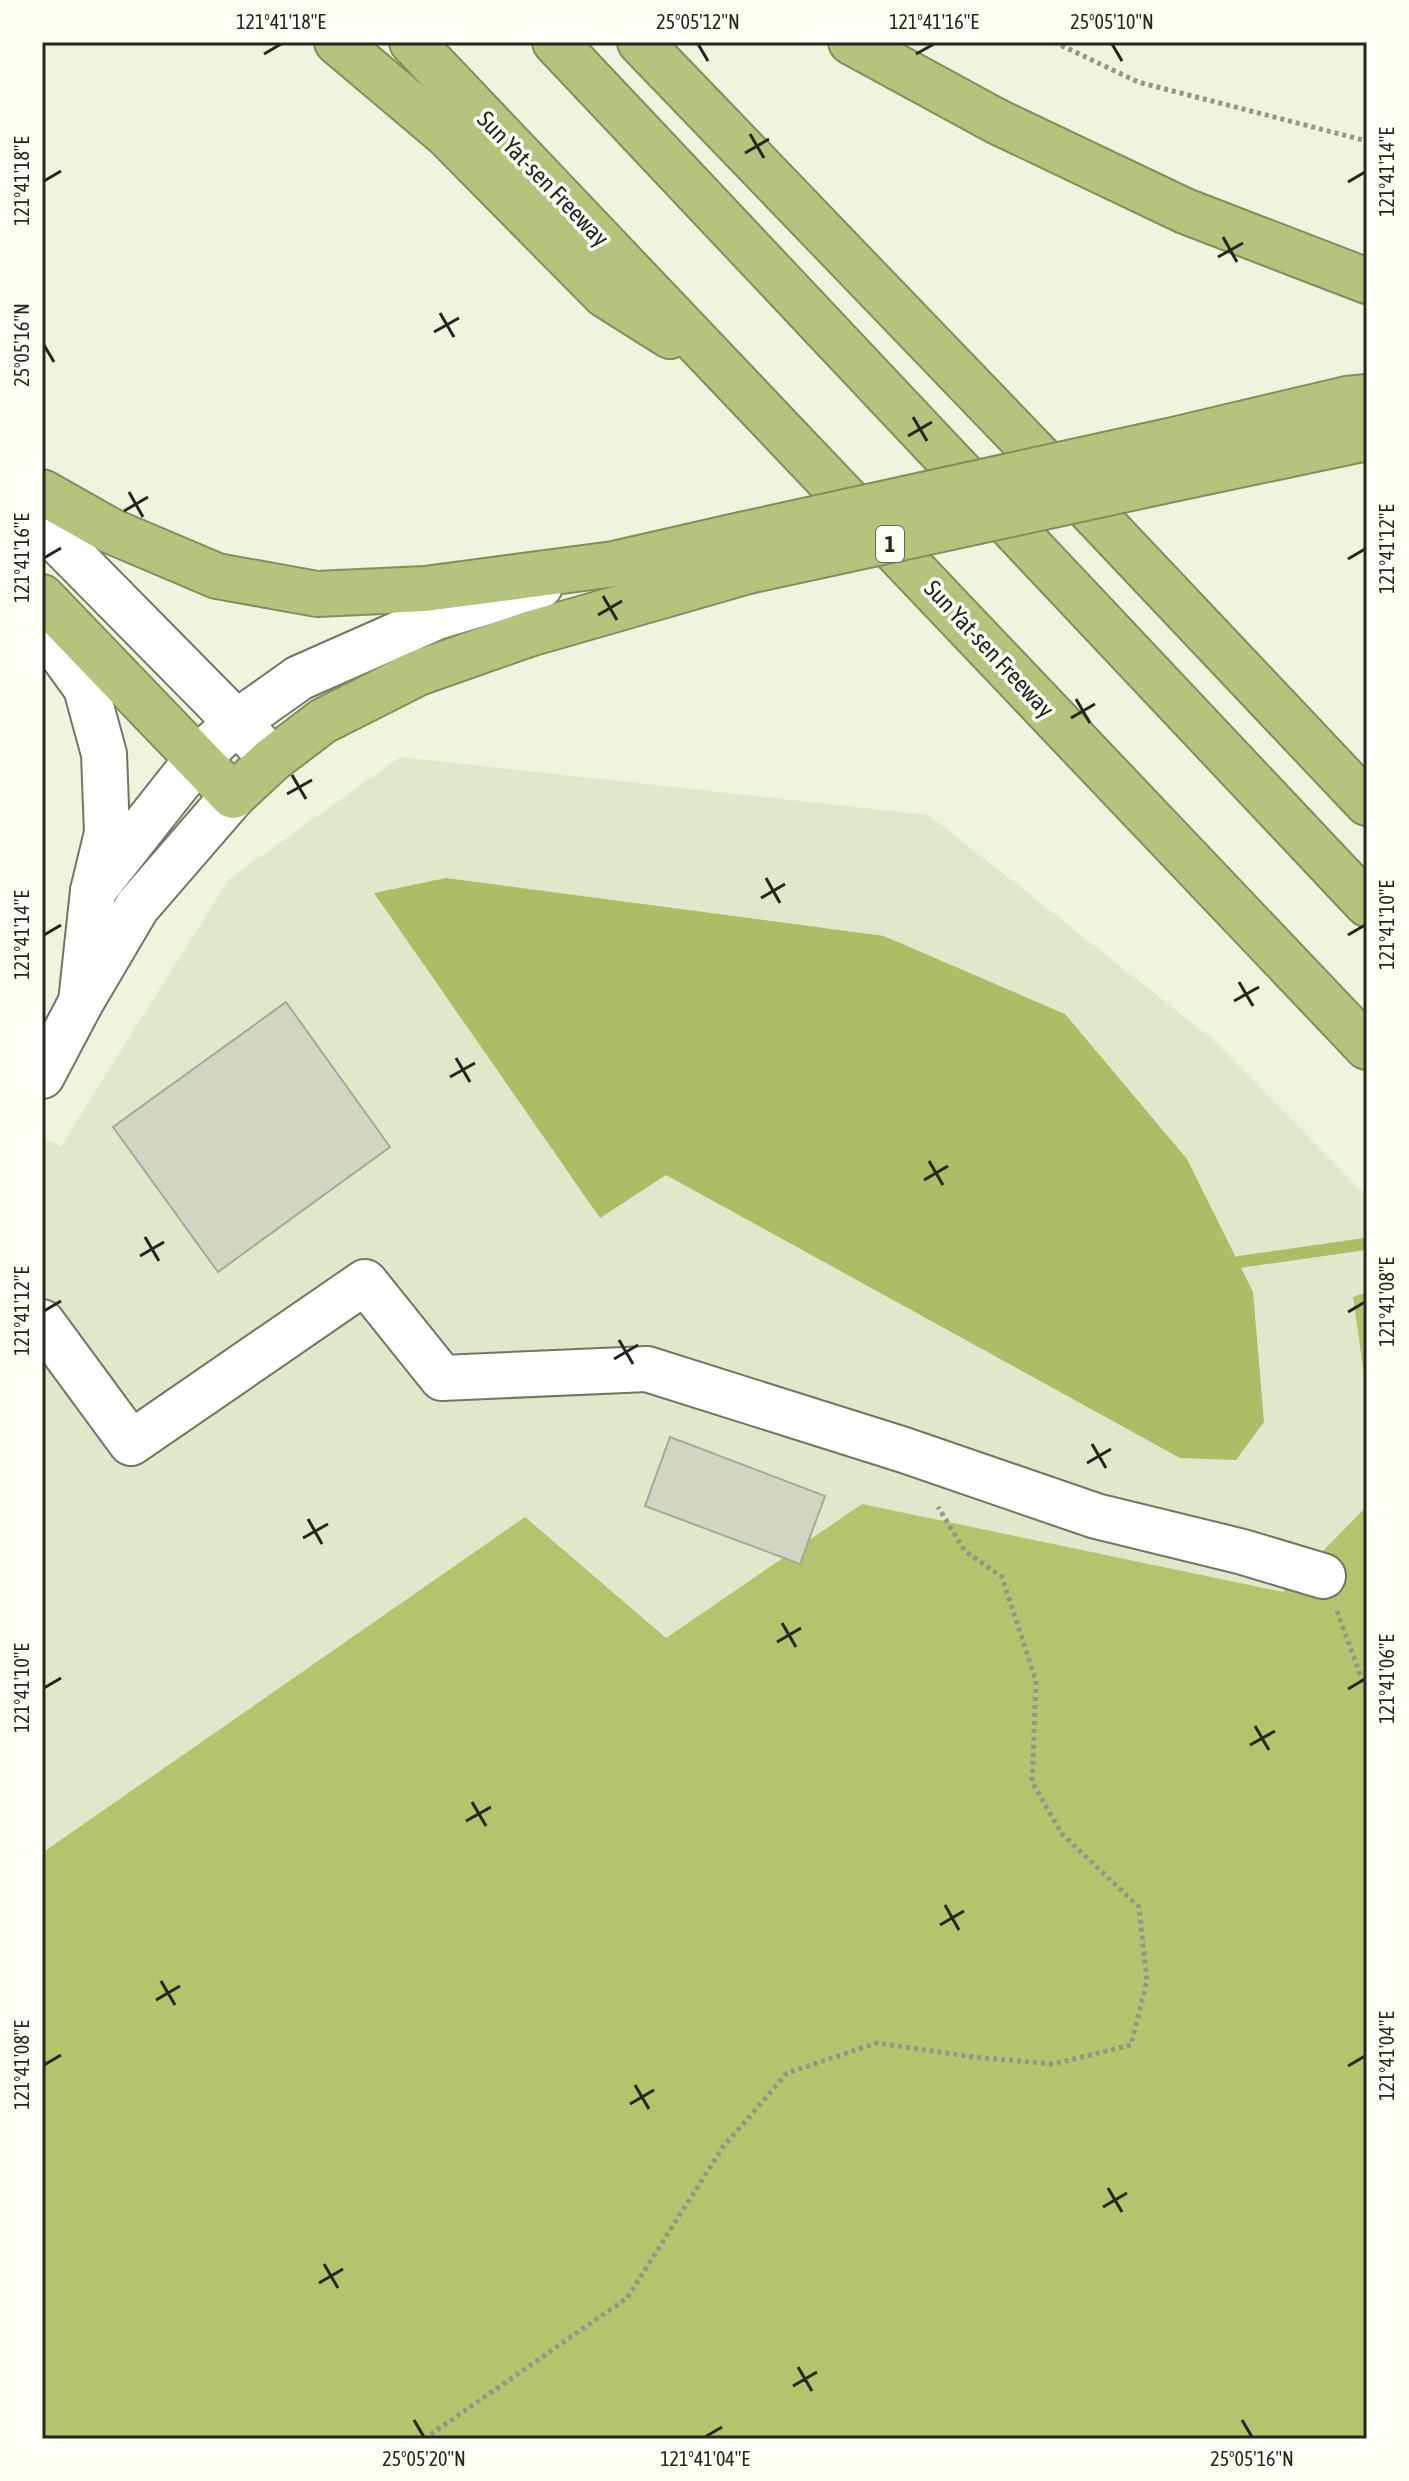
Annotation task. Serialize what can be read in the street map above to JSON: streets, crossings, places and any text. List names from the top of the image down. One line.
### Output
{"streets":{"highway":["Sun Yat-sen Freeway","1"]},"coordinates":["121°41'18\"E","25°05'12\"N","121°41'16\"E","25°05'10\"N","121°41'14\"E","25°05'16\"N","121°41'12\"E","121°41'10\"E","121°41'08\"E","121°41'06\"E","121°41'04\"E","25°05'20\"N"]}
